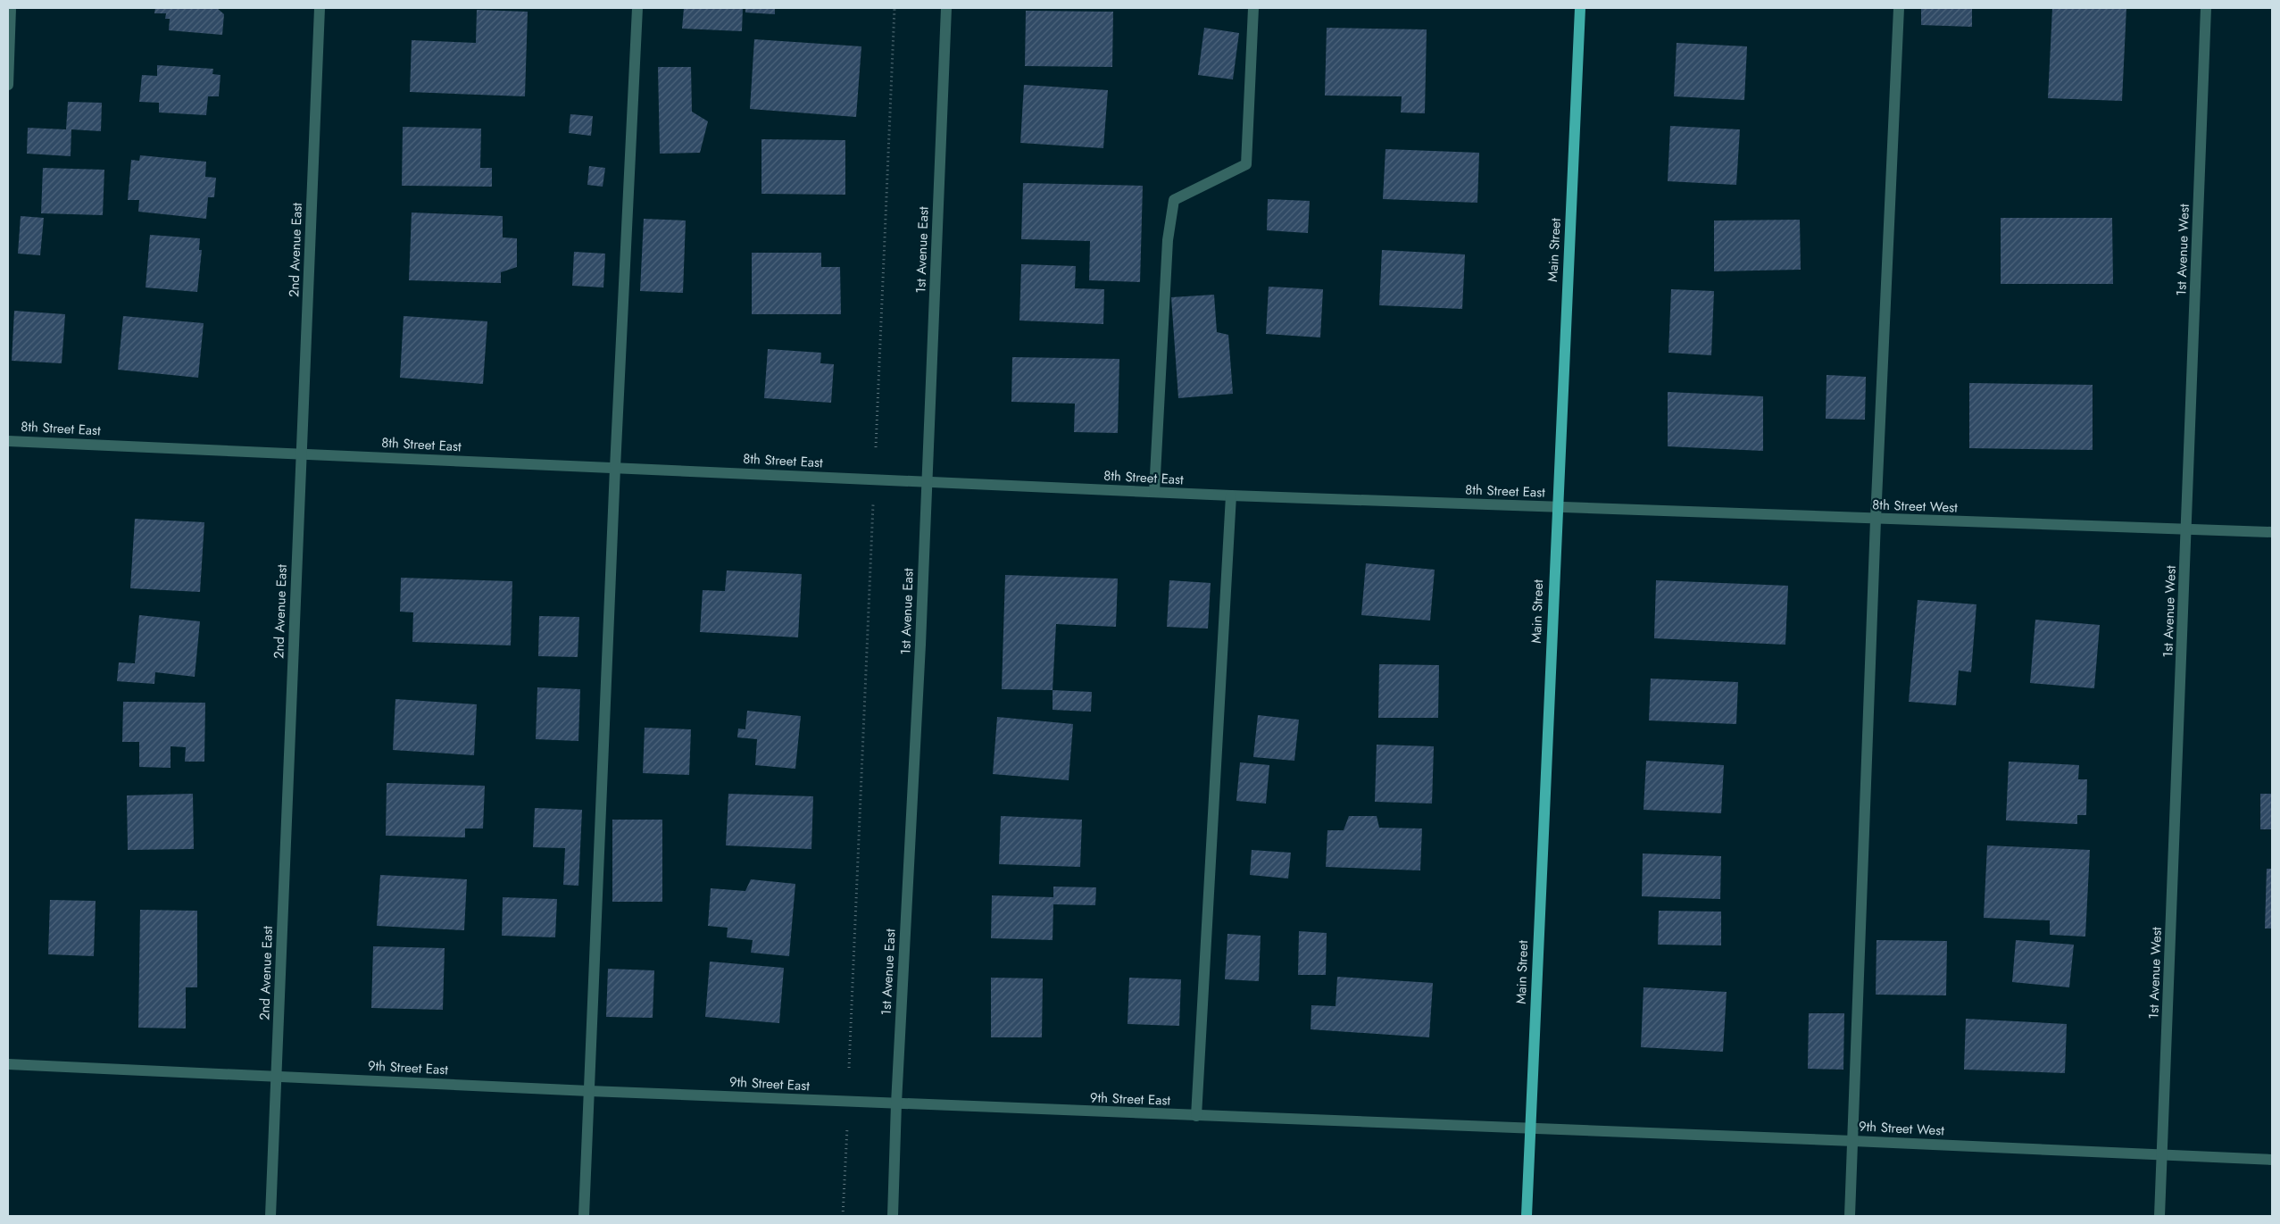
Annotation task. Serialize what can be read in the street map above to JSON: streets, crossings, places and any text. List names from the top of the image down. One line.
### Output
{"streets":{"main road":["Main Street"],"street":["2nd Avenue East","1st Avenue East","1st Avenue West","8th Street East","8th Street West","9th Street East","9th Street West"]},"crossings":[["2nd Avenue East","8th Street East"],["2nd Avenue East","9th Street East"],["1st Avenue East","8th Street East"],["1st Avenue East","9th Street East"],["Main Street","8th Street East"],["Main Street","8th Street West"],["Main Street","9th Street East"],["Main Street","9th Street West"],["1st Avenue West","8th Street West"],["1st Avenue West","9th Street West"],["8th Street East","8th Street West"],["9th Street East","9th Street West"]]}
